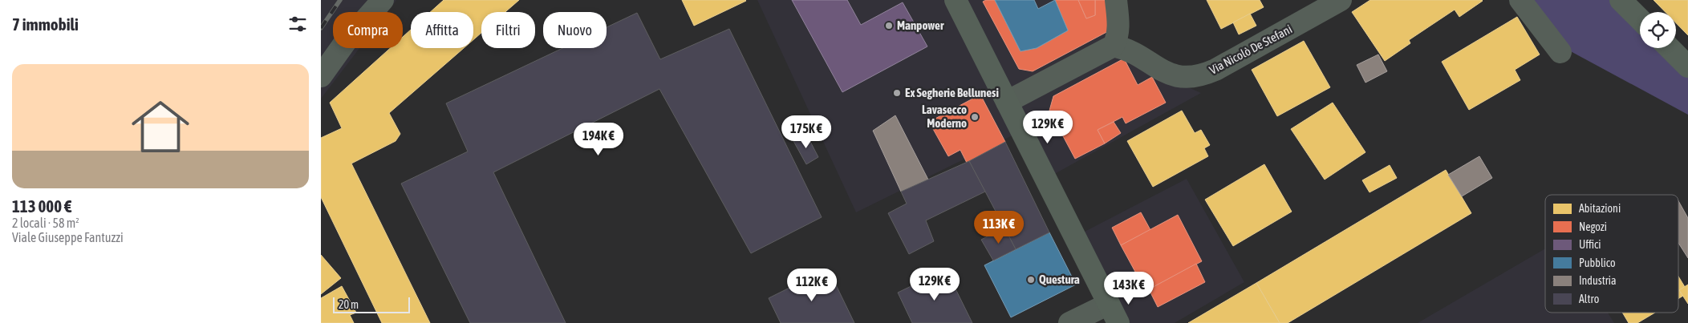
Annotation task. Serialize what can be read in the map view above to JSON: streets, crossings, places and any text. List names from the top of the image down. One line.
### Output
{"streets":{"street":["Via Nicolò De Stefani"]},"places":["Manpower","Ex Segherie Bellunesi","Lavasecco Moderno","Questura"],"legend":["Abitazioni","Negozi","Uffici","Pubblico","Industria","Altro"],"scale_bar":"20 m","page":{"heading":"7 immobili","chip":["Compra","Affitta","Filtri","Nuovo"],"list":[{"name":"113 000 €","note":"2 locali · 58 m² · Viale Giuseppe Fantuzzi"}],"price":["129K €","175K €","194K €","113K €","129K €","112K €","143K €"],"scale":"20 m"}}
